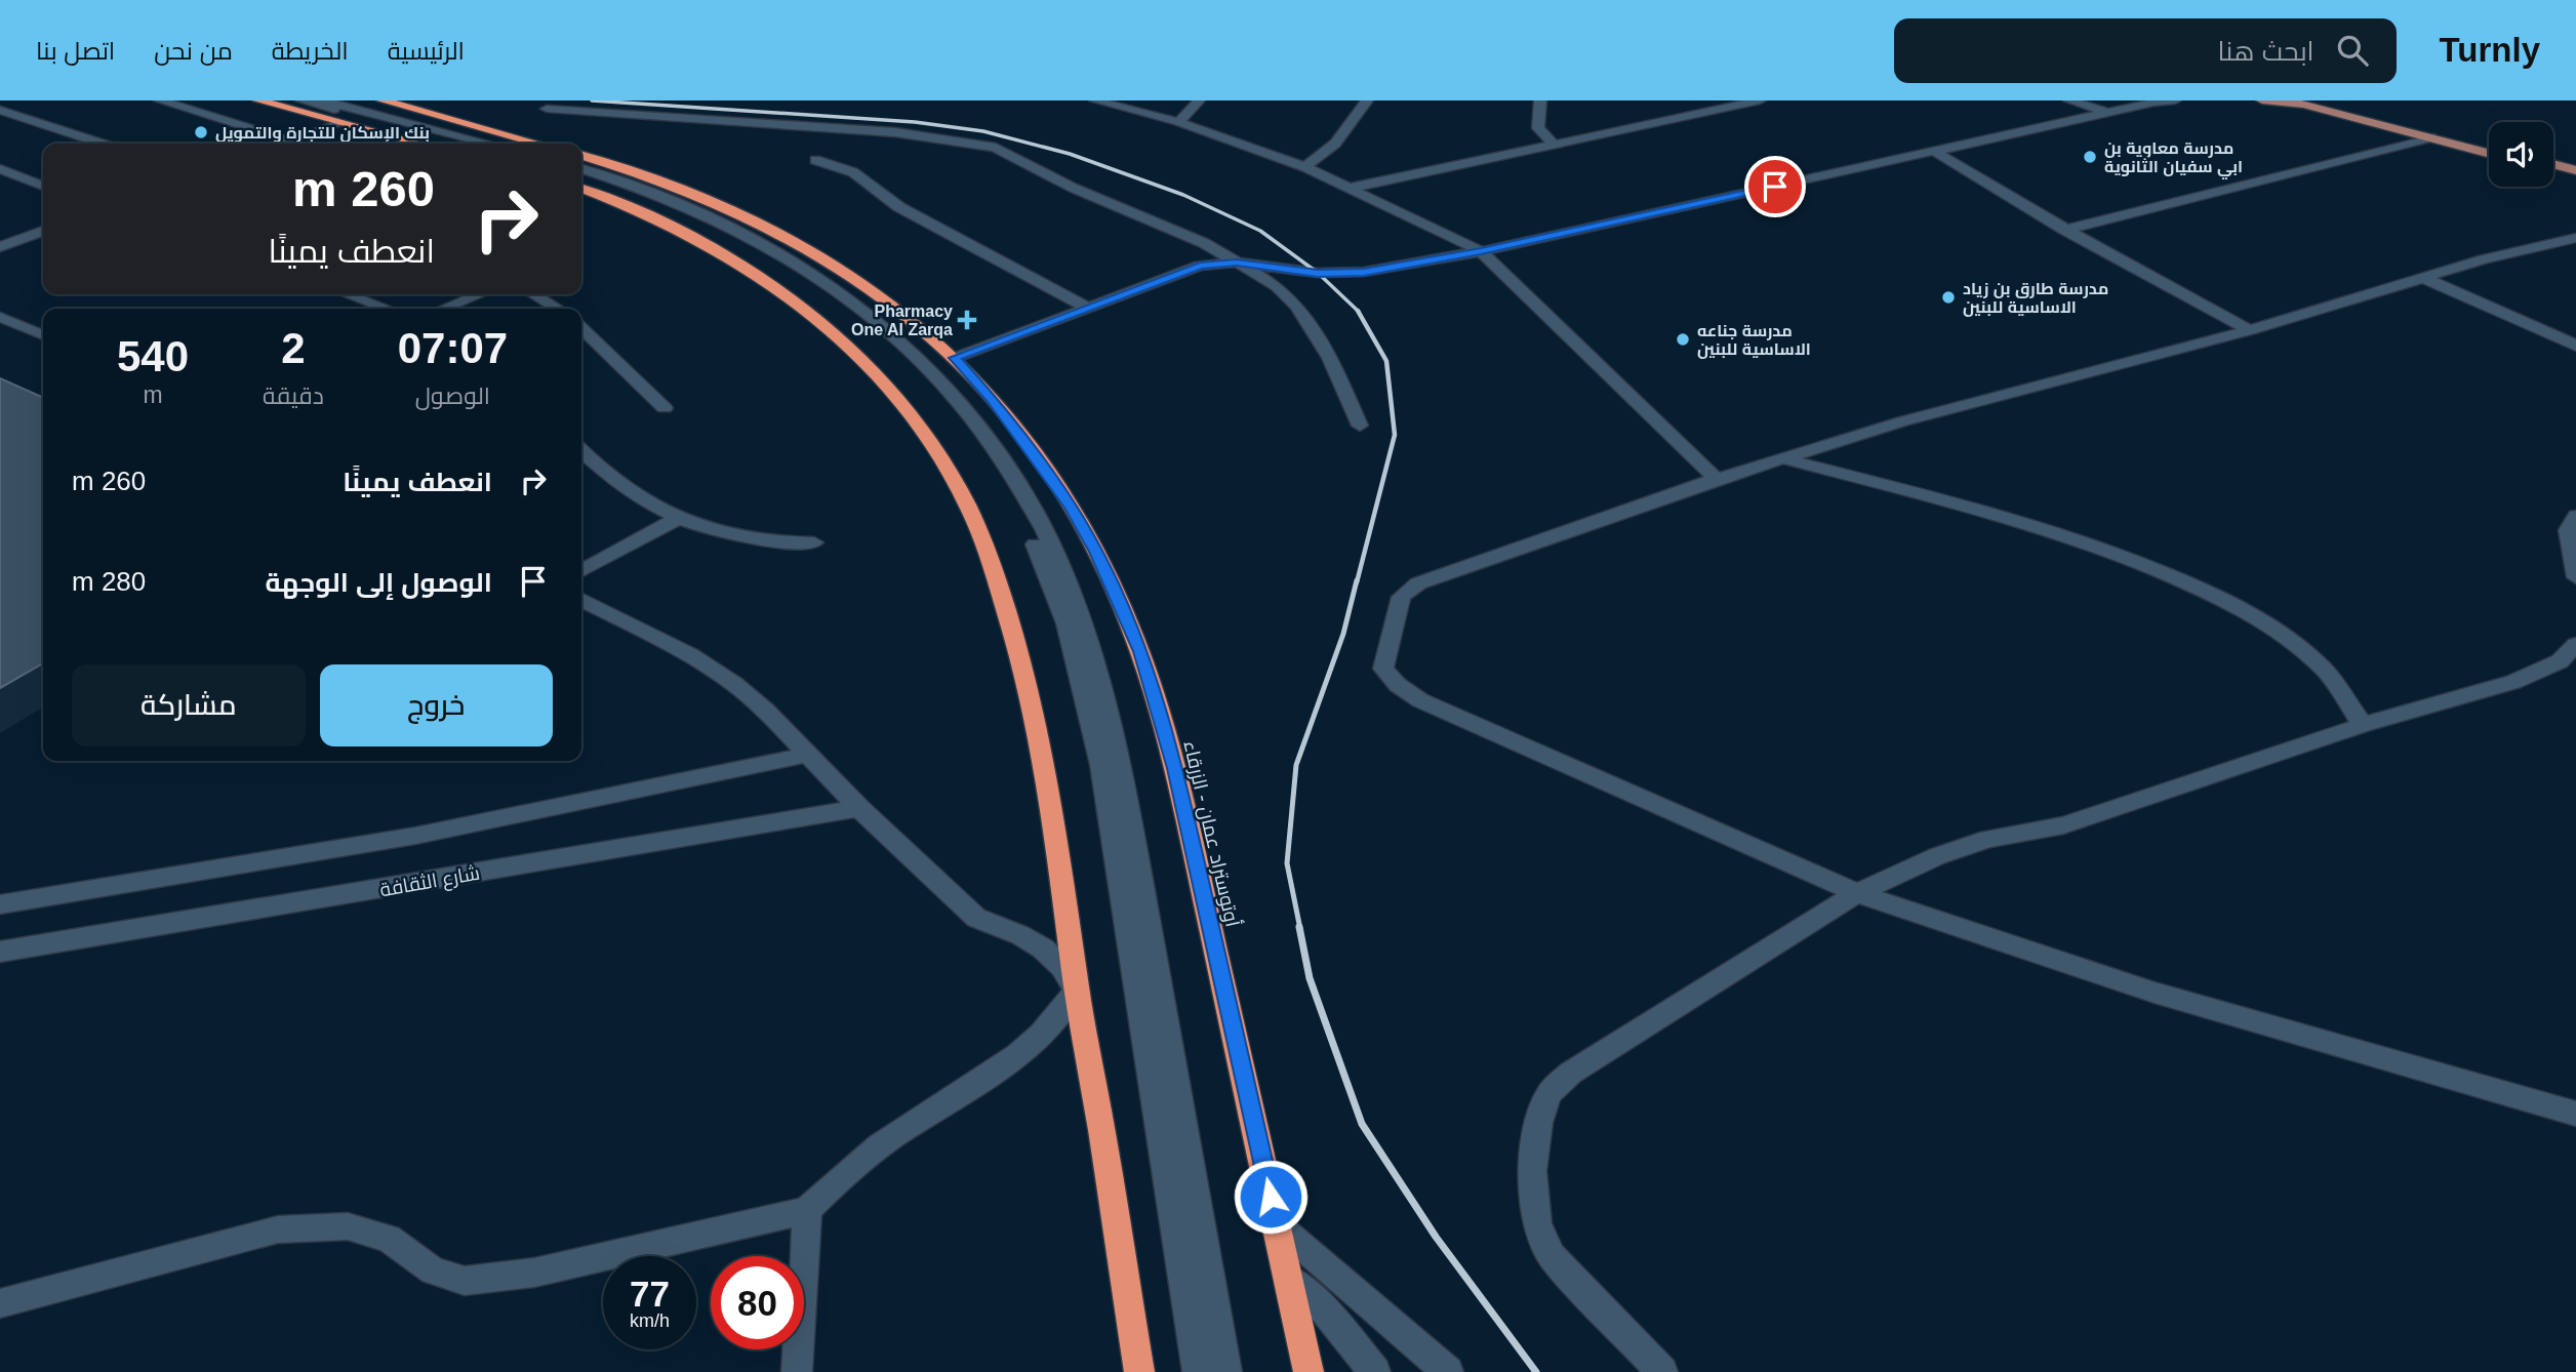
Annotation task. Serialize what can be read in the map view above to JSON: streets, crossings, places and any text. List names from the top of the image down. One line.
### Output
{"streets":{"highway":["أوتوستراد عمان - الزرقاء"],"street":["شارع الثقافة"]},"places":{"other":["بنك الإسكان للتجارة والتمويل","مدرسة معاوية بن ابي سفيان الثانوية","مدرسة طارق بن زياد الاساسية للبنين","مدرسة جناعه الاساسية للبنين"],"health":["Pharmacy One Al Zarqa"]},"page":{"header":"Turnly","search":"ابحث هنا","nav":["الرئيسية","الخريطة","من نحن","اتصل بنا"],"turn":["260 m","انعطف يمينًا"],"eta":["07:07","الوصول","2","دقيقة","540","m"],"list":[{"name":"انعطف يمينًا","value":"260 m"},{"name":"الوصول إلى الوجهة","value":"280 m"}],"buttons":["خروج","مشاركة"],"speed":"77 km/h","limit":"80"}}
